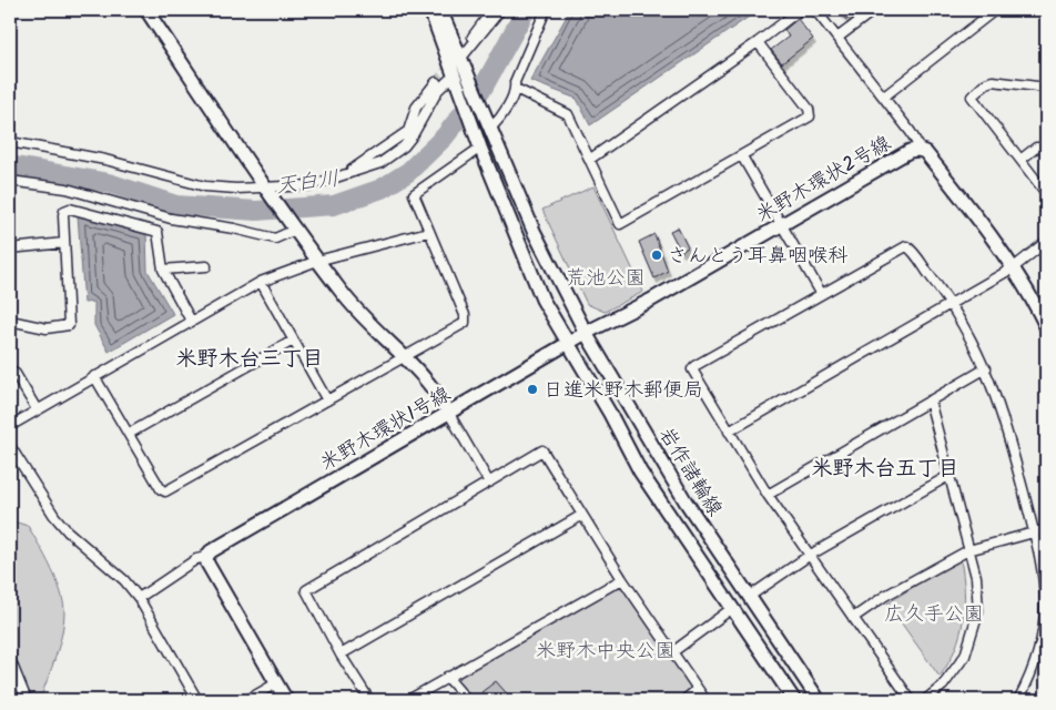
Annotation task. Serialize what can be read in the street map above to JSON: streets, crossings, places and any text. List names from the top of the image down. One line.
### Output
{"streets":{"street":["米野木環状2号線","米野木環状1号線","岩作諸輪線"]},"crossings":[["米野木環状2号線","米野木環状1号線"],["米野木環状2号線","岩作諸輪線"],["米野木環状1号線","岩作諸輪線"]],"districts":["米野木台三丁目","米野木台五丁目"],"water":["天白川"],"parks":["荒池公園","広久手公園","米野木中央公園"],"places":["さんとう耳鼻咽喉科","日進米野木郵便局"]}
